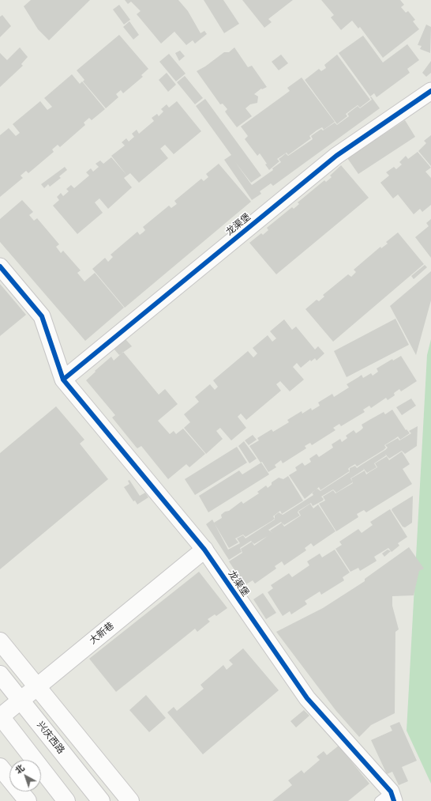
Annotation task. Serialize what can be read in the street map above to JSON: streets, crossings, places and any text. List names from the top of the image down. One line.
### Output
{"streets":{"street":["龙渠堡","大新巷","兴庆西路"]},"crossings":[["龙渠堡","大新巷"],["大新巷","兴庆西路"]],"north":"top left"}
